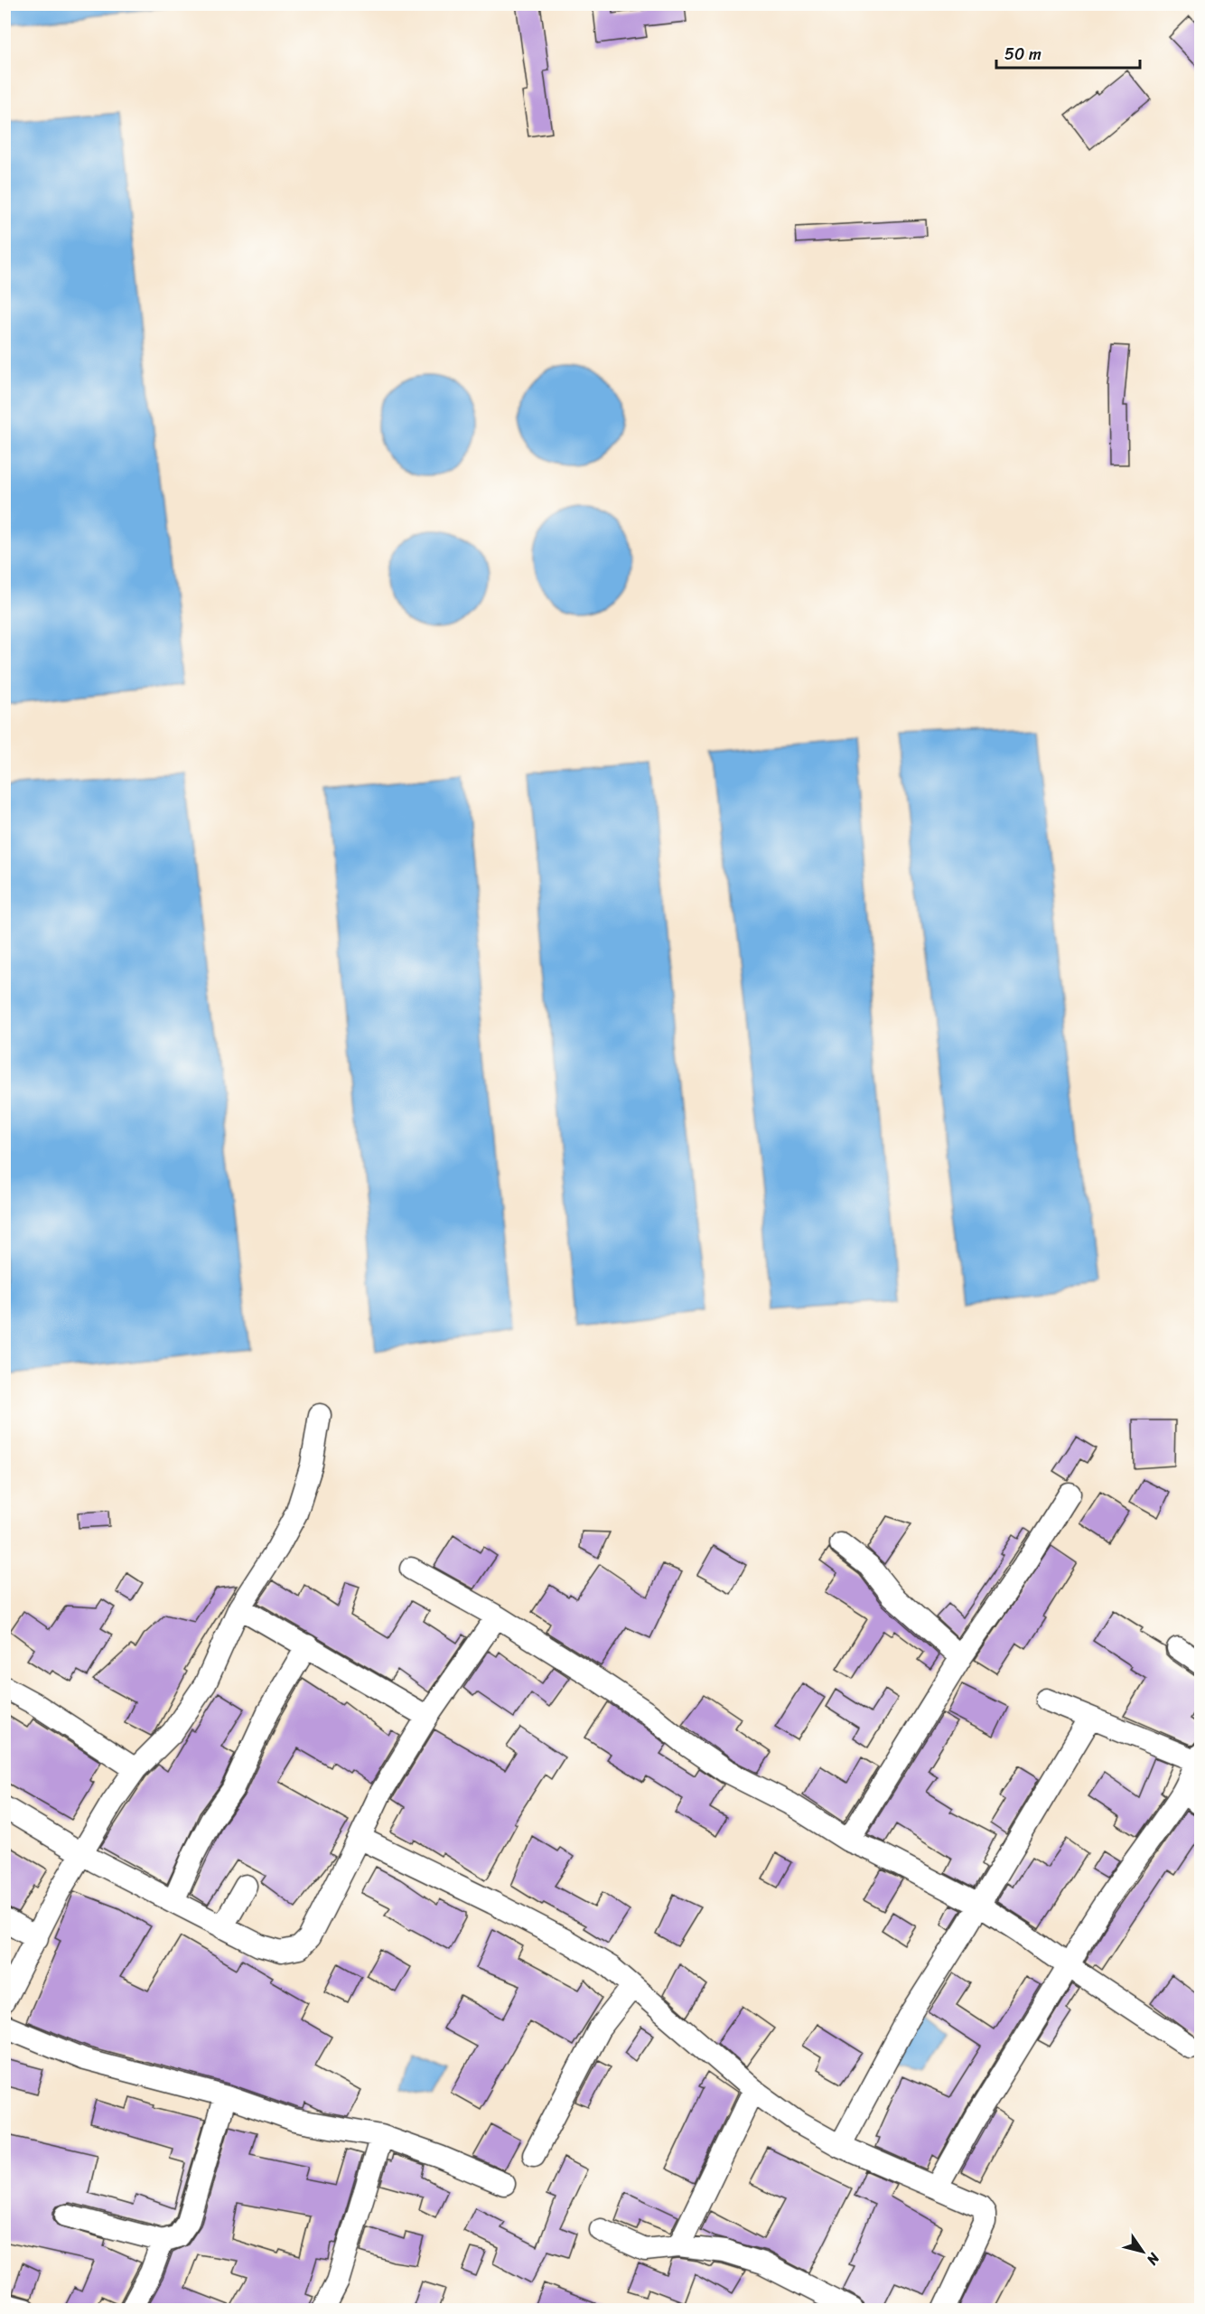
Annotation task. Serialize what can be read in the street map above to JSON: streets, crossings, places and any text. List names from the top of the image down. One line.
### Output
{"scale_bar":"50 m","north":"bottom right"}
